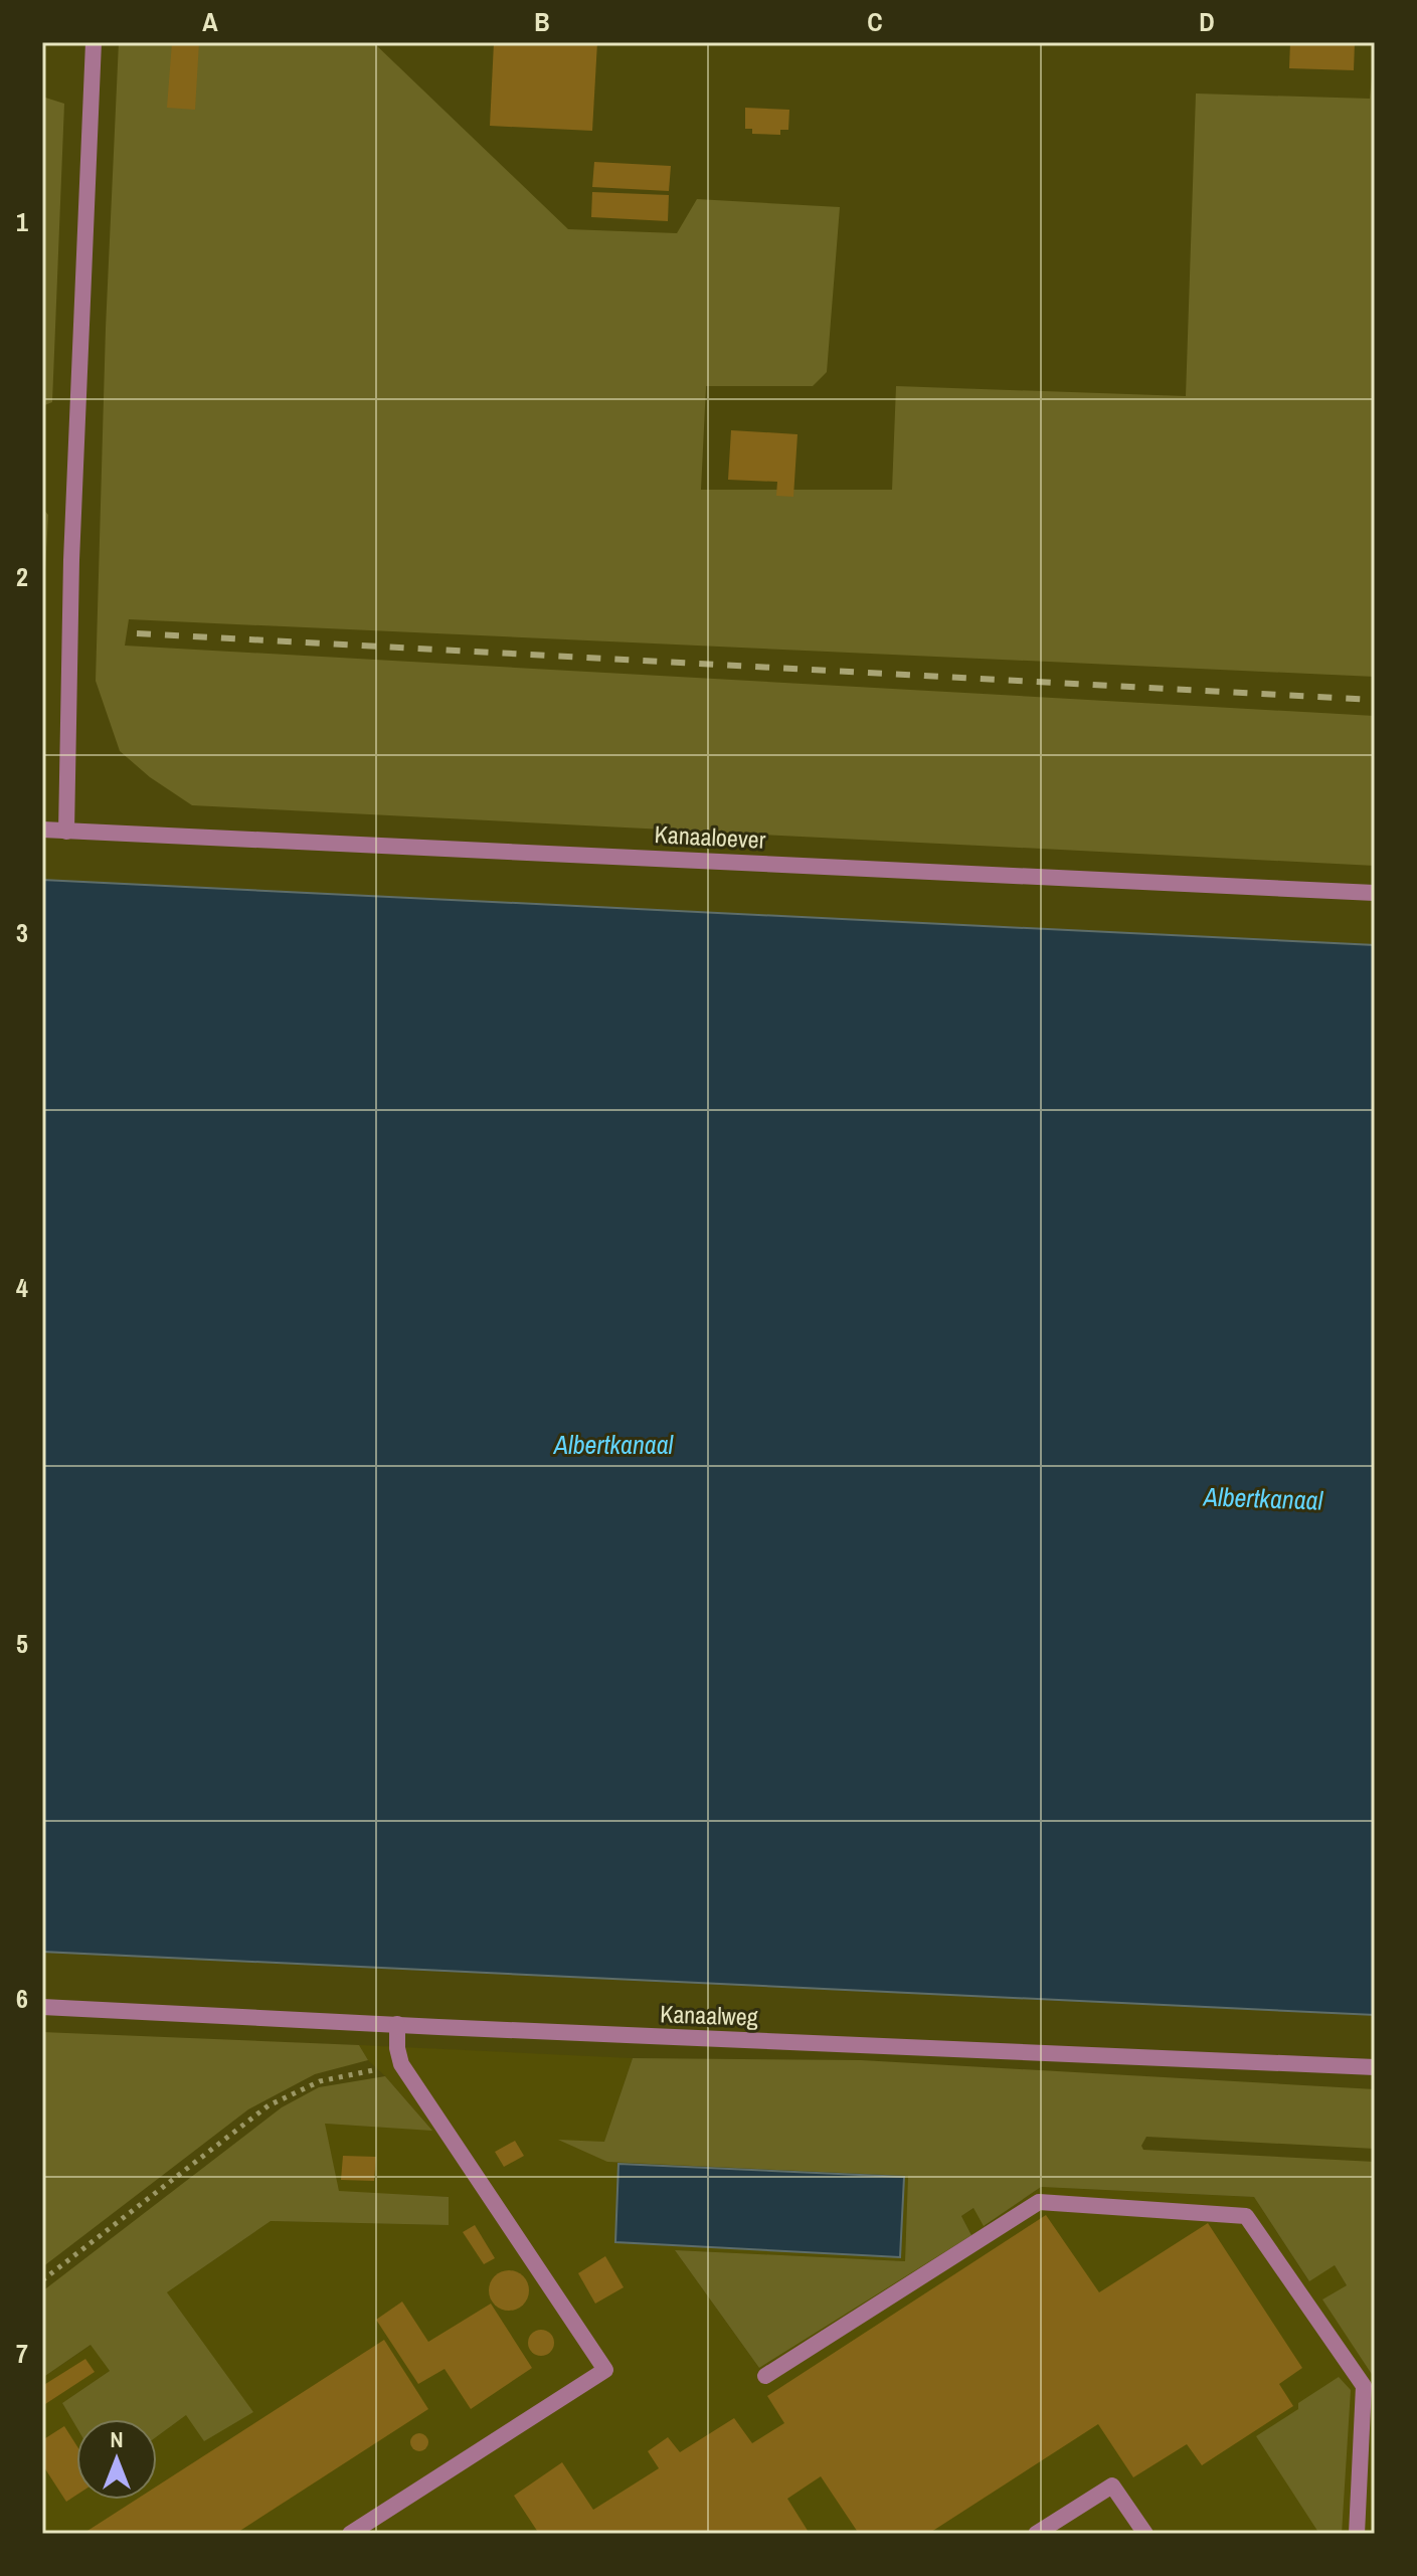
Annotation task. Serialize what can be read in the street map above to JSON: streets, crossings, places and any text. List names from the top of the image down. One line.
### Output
{"streets":{"street":["Kanaaloever","Kanaalweg"]},"water":["Albertkanaal"],"north":"top","grid":{"columns":["A","B","C","D"],"rows":["1","2","3","4","5","6","7"]}}
